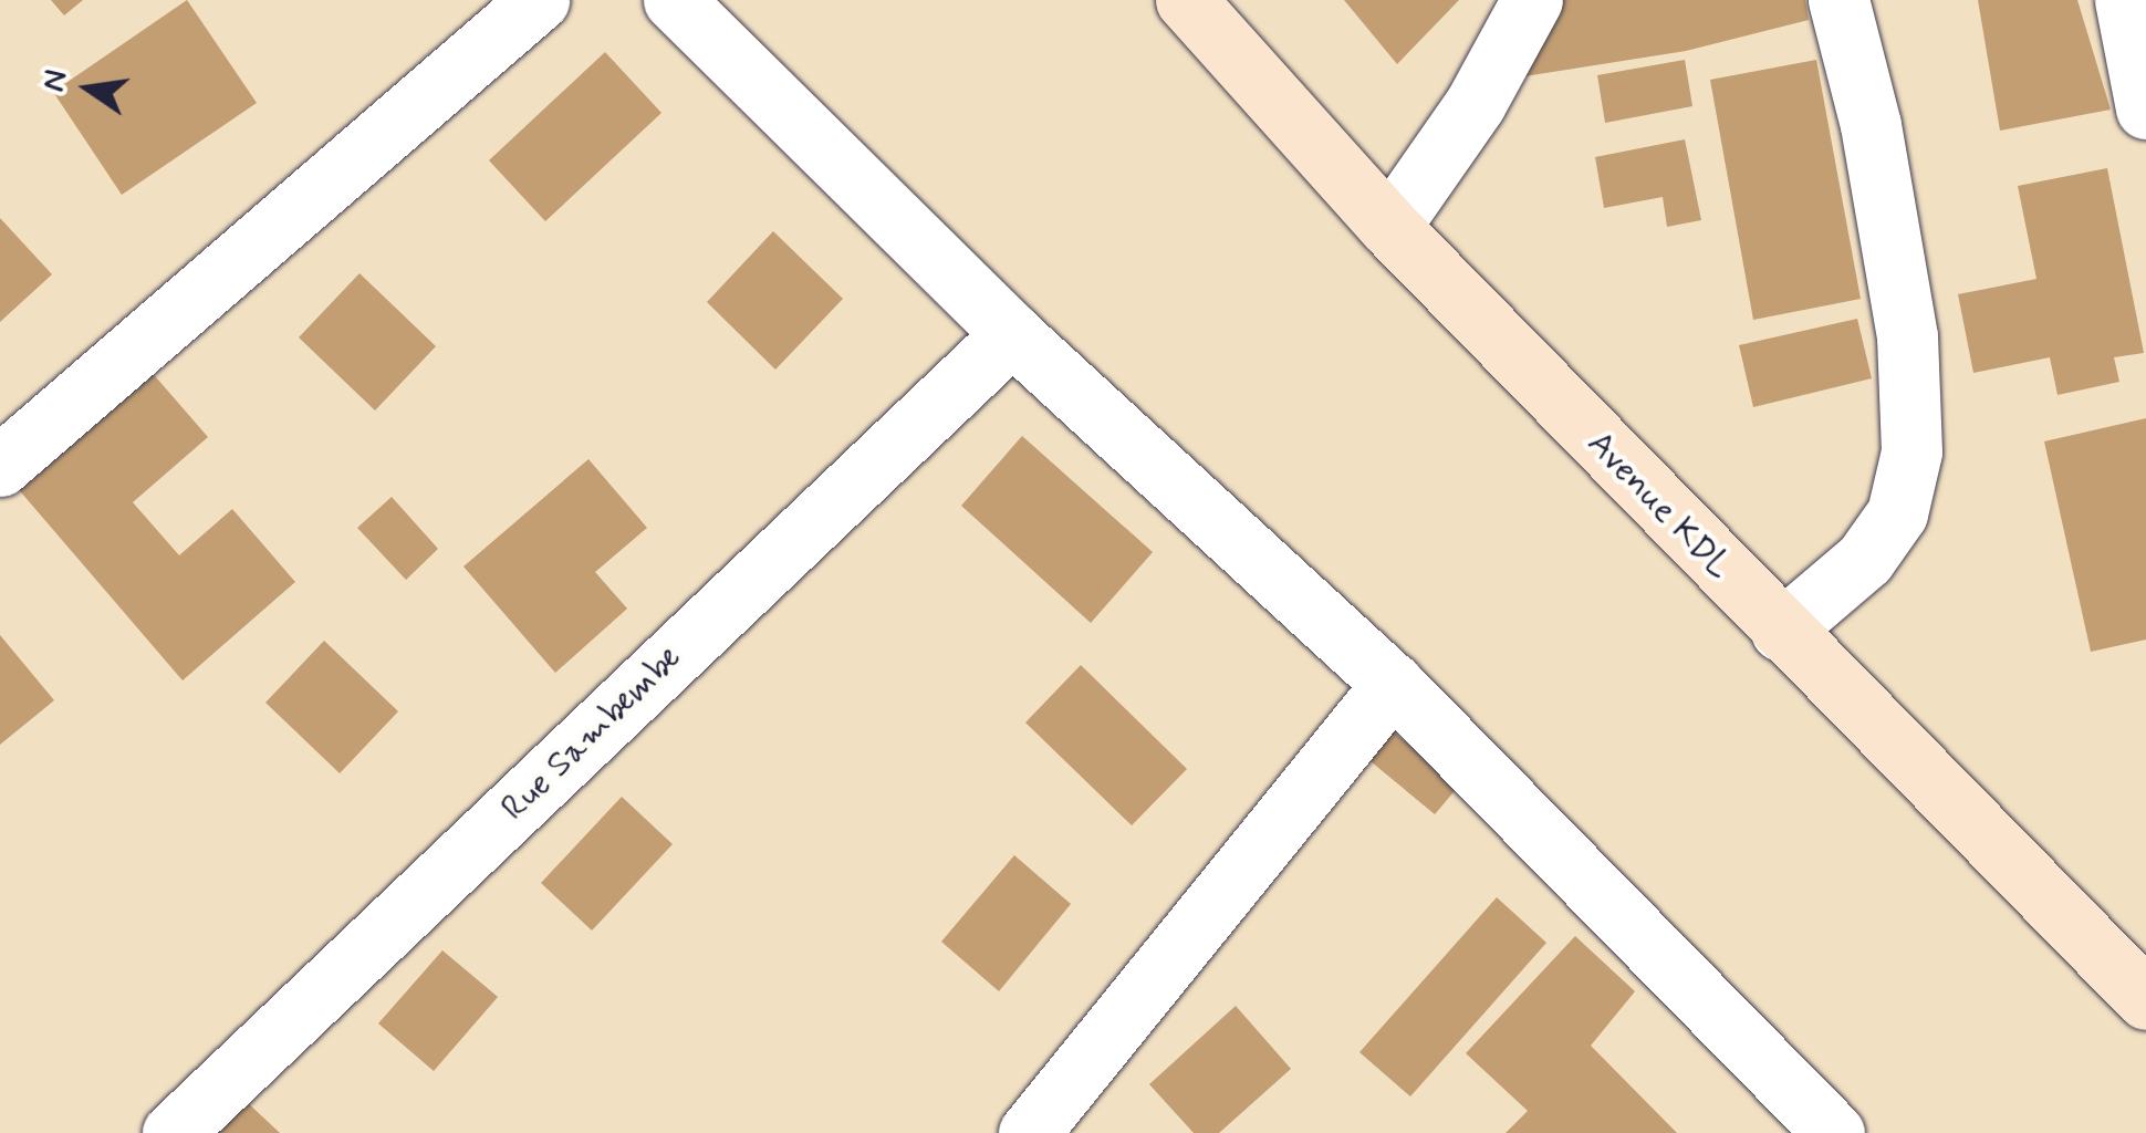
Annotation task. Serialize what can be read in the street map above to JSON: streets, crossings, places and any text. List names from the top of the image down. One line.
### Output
{"streets":{"street":["Avenue KDL","Rue Sambembe"]},"north":"left"}
